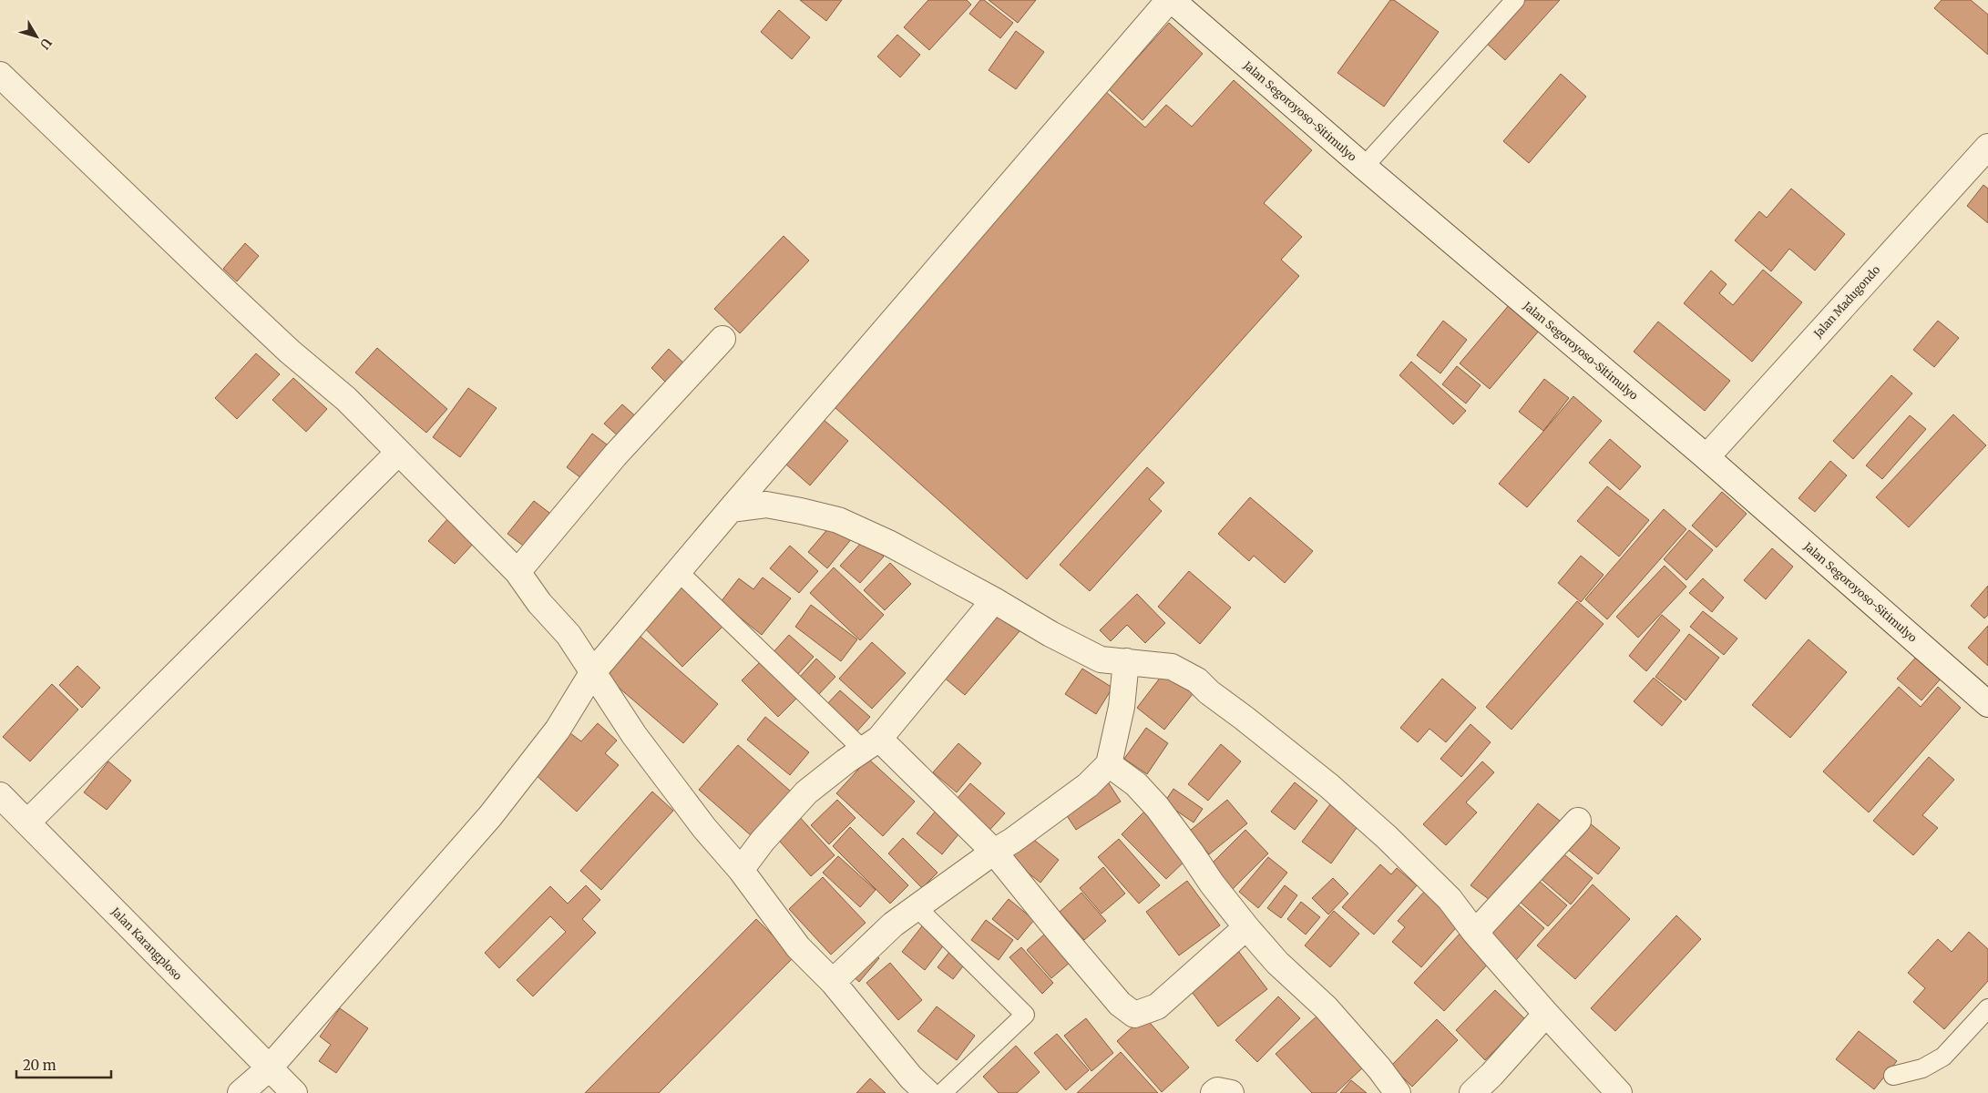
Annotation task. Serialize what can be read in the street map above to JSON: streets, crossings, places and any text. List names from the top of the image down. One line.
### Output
{"streets":{"street":["Jalan Segoroyoso-Sitimulyo","Jalan Madugondo","Jalan Karangploso"]},"crossings":[["Jalan Segoroyoso-Sitimulyo","Jalan Madugondo"]],"scale_bar":"20 m","north":"bottom right"}
